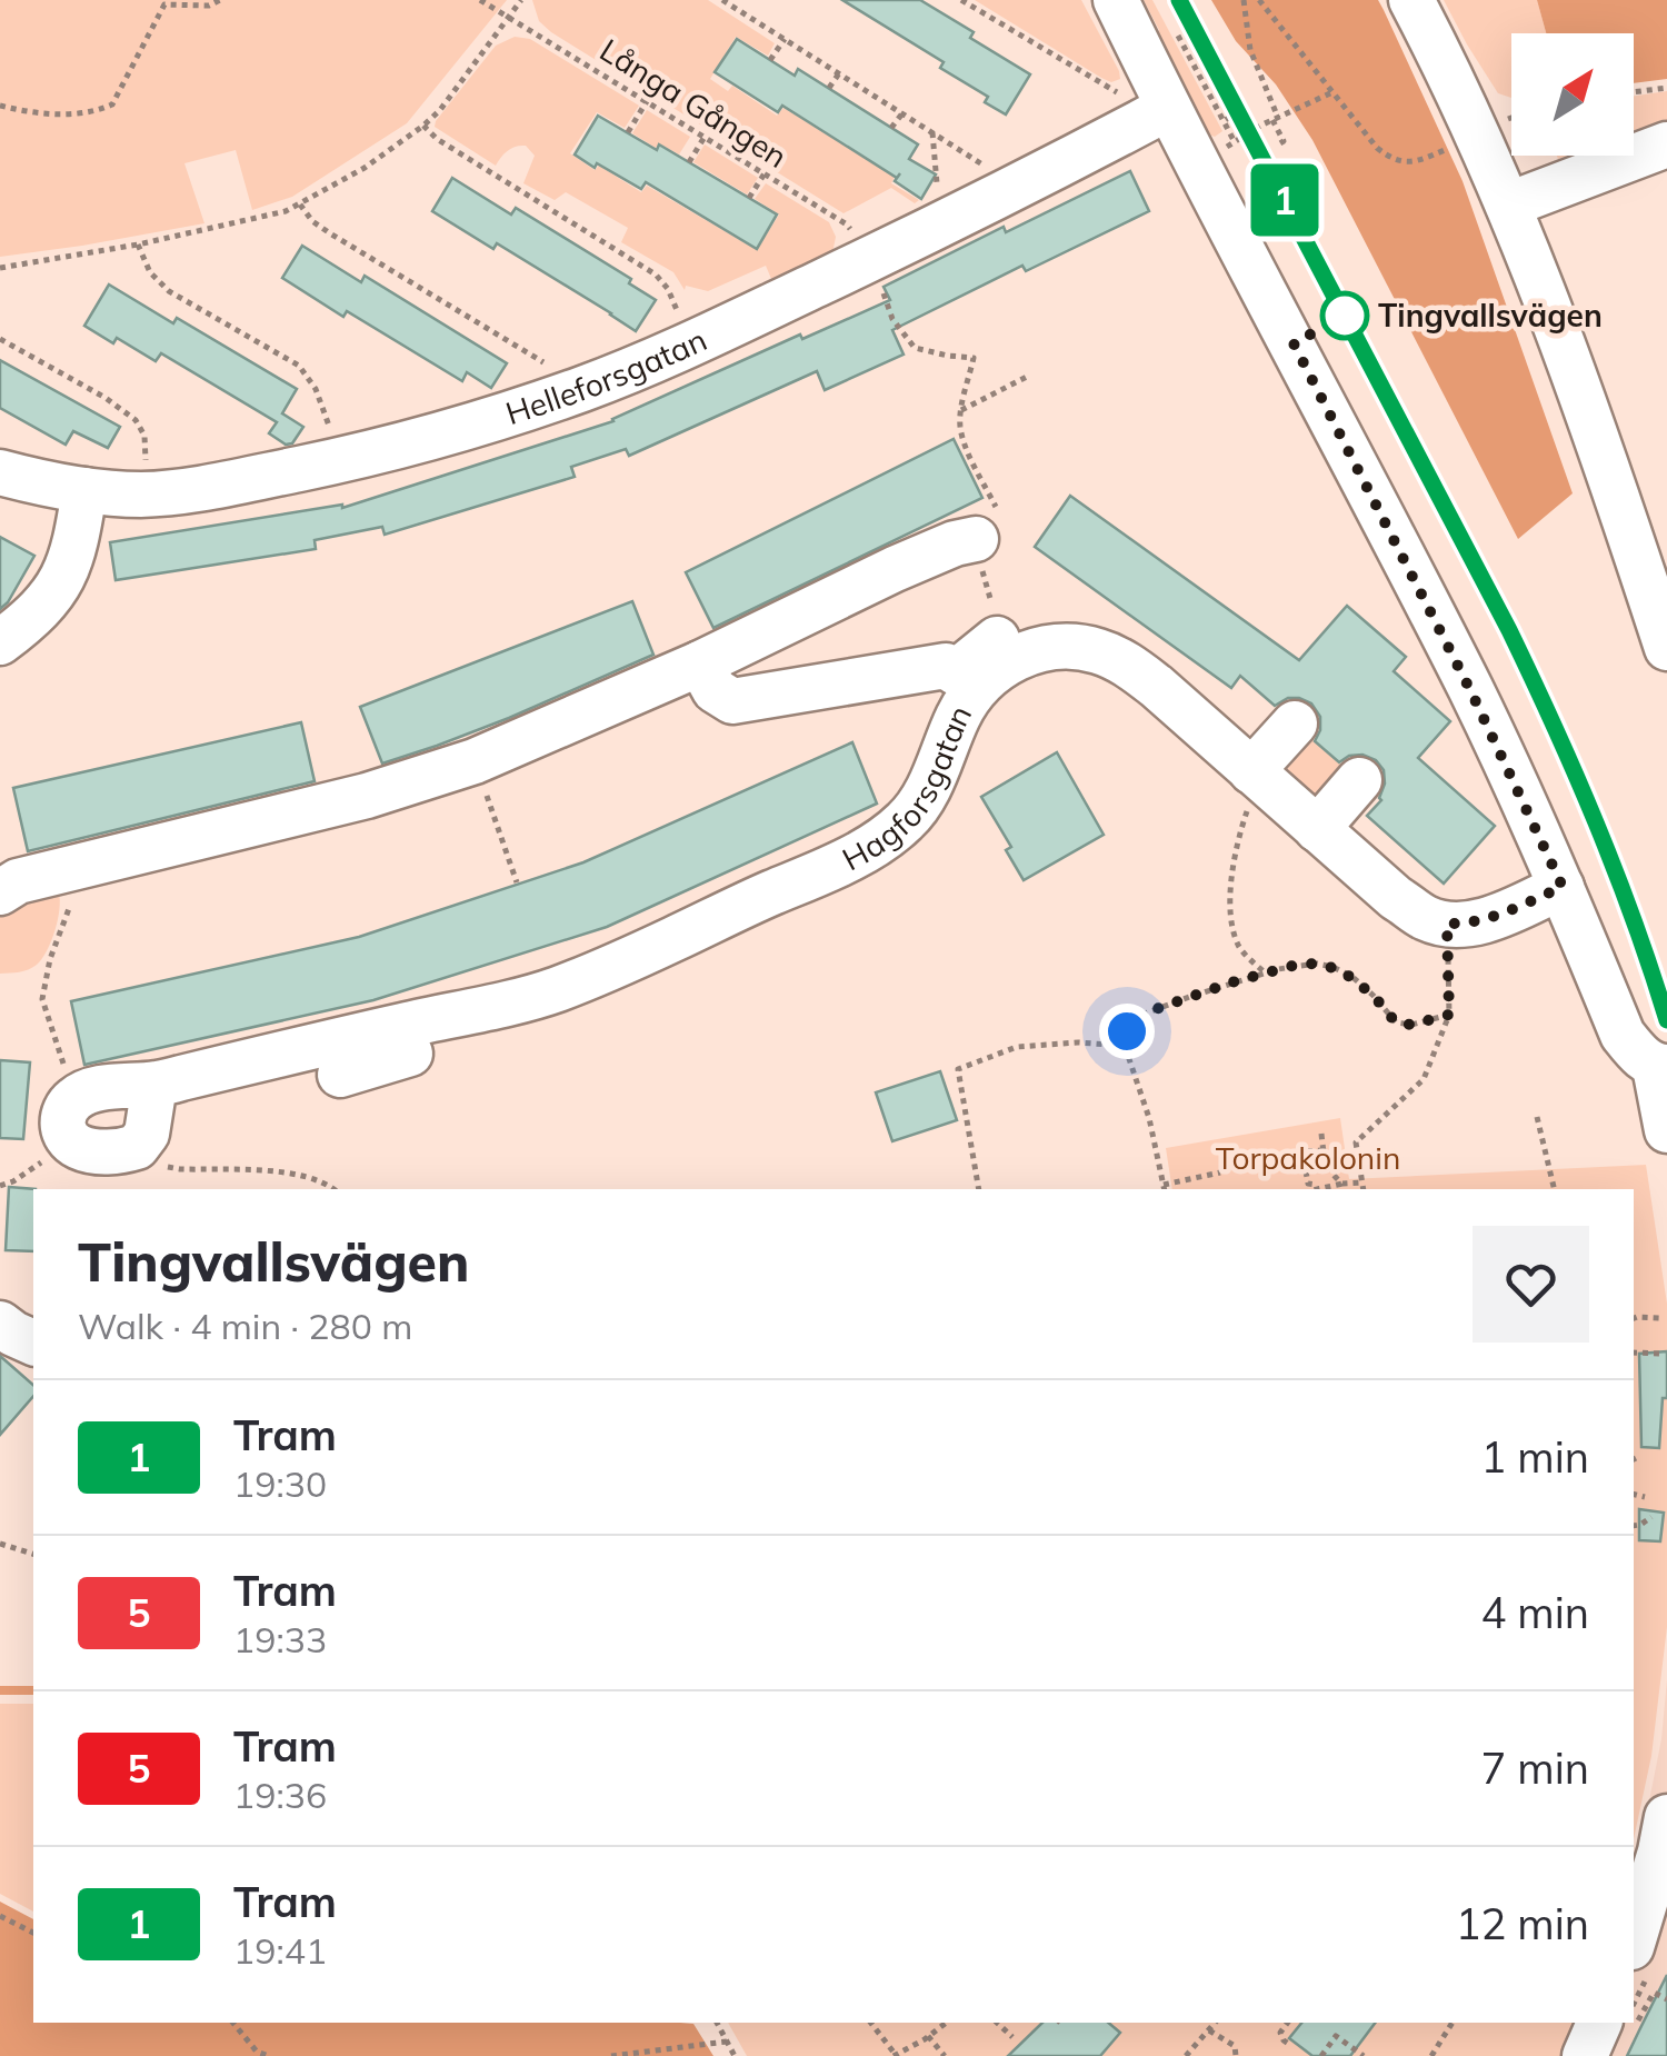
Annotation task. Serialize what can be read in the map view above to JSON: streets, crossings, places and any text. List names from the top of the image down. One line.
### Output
{"streets":{"street":["Helleforsgatan","Hagforsgatan"],"path":["Långa Gången"]},"crossings":[["Långa Gången","Helleforsgatan"]],"parks":["Torpakolonin"],"places":["Tingvallsvägen"],"lines":["tram line 1"],"north":"top right","page":{"on_map":"1","heading":["Tingvallsvägen","Walk · 4 min · 280 m"],"list":[{"mark":"1","name":"Tram","note":"19:30","value":"1 min"},{"mark":"5","name":"Tram","note":"19:33","value":"4 min"},{"mark":"5","name":"Tram","note":"19:36","value":"7 min"},{"mark":"1","name":"Tram","note":"19:41","value":"12 min"}]}}
